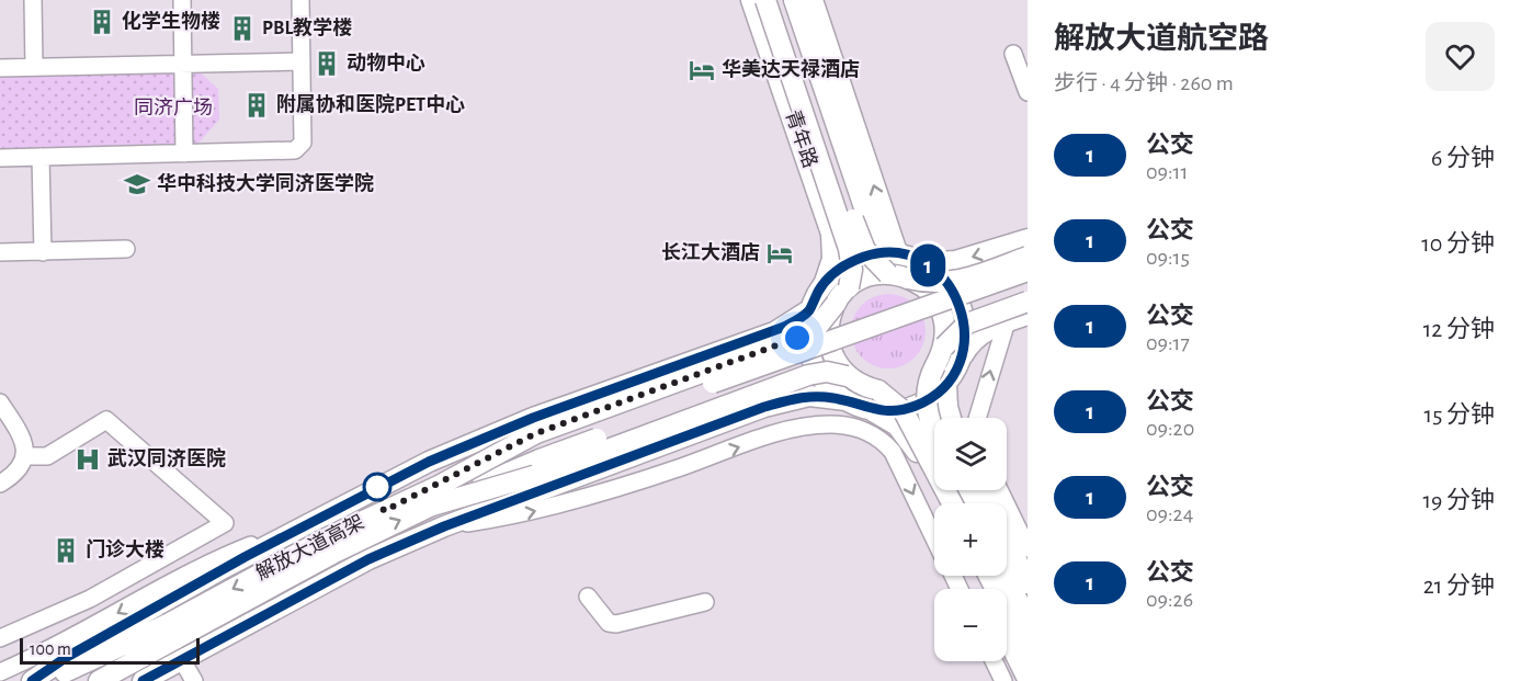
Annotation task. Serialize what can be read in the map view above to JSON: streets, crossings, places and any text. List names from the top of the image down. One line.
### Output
{"streets":{"main road":["青年路","解放大道高架"]},"parks":["同济广场"],"places":{"building":["化学生物楼","PBL教学楼","动物中心","附属协和医院PET中心","门诊大楼"],"hotel":["华美达天禄酒店","长江大酒店"],"school or university":["华中科技大学同济医学院"],"hospital":["武汉同济医院"]},"lines":["bus line 1"],"scale_bar":"100 m","page":{"on_map":"1","heading":["解放大道航空路","步行 · 4 分钟 · 260 m"],"list":[{"mark":"1","name":"公交","note":"09:11","value":"6 分钟"},{"mark":"1","name":"公交","note":"09:15","value":"10 分钟"},{"mark":"1","name":"公交","note":"09:17","value":"12 分钟"},{"mark":"1","name":"公交","note":"09:20","value":"15 分钟"},{"mark":"1","name":"公交","note":"09:24","value":"19 分钟"},{"mark":"1","name":"公交","note":"09:26","value":"21 分钟"}],"map_buttons":["+","−"],"scale":"100 m"}}
